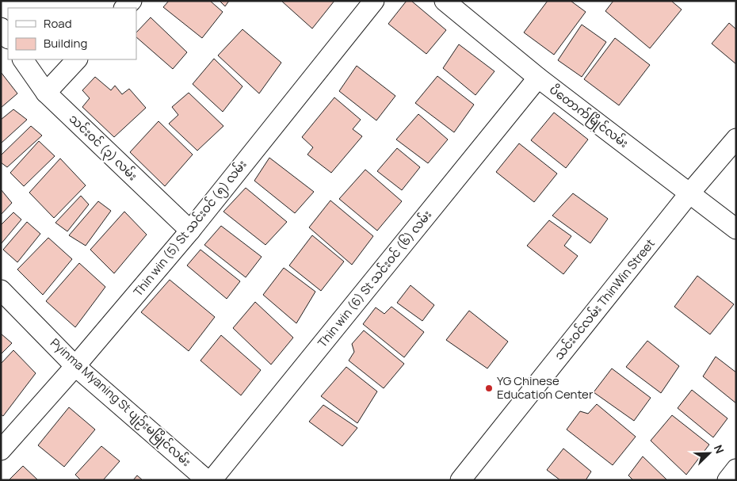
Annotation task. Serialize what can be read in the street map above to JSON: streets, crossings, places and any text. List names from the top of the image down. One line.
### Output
{"streets":{"street":["ပိတောက်မြိုင်လမ်း","သင်းဝင် (၃) လမ်း","Thin win (5) St သင်းဝင် (၅) လမ်း","Thin win (6) St သင်းဝင် (၆) လမ်း","သင်းဝင်လမ်း ThinWin Street","Pyinma Myaning St ပျဉ်းမမြိုင်လမ်း"]},"crossings":[["ပိတောက်မြိုင်လမ်း","Thin win (6) St သင်းဝင် (၆) လမ်း"],["ပိတောက်မြိုင်လမ်း","သင်းဝင်လမ်း ThinWin Street"],["သင်းဝင် (၃) လမ်း","Thin win (5) St သင်းဝင် (၅) လမ်း"],["Thin win (5) St သင်းဝင် (၅) လမ်း","Pyinma Myaning St ပျဉ်းမမြိုင်လမ်း"]],"places":["YG Chinese Education Center"],"legend":["Road","Building"],"north":"top right"}
